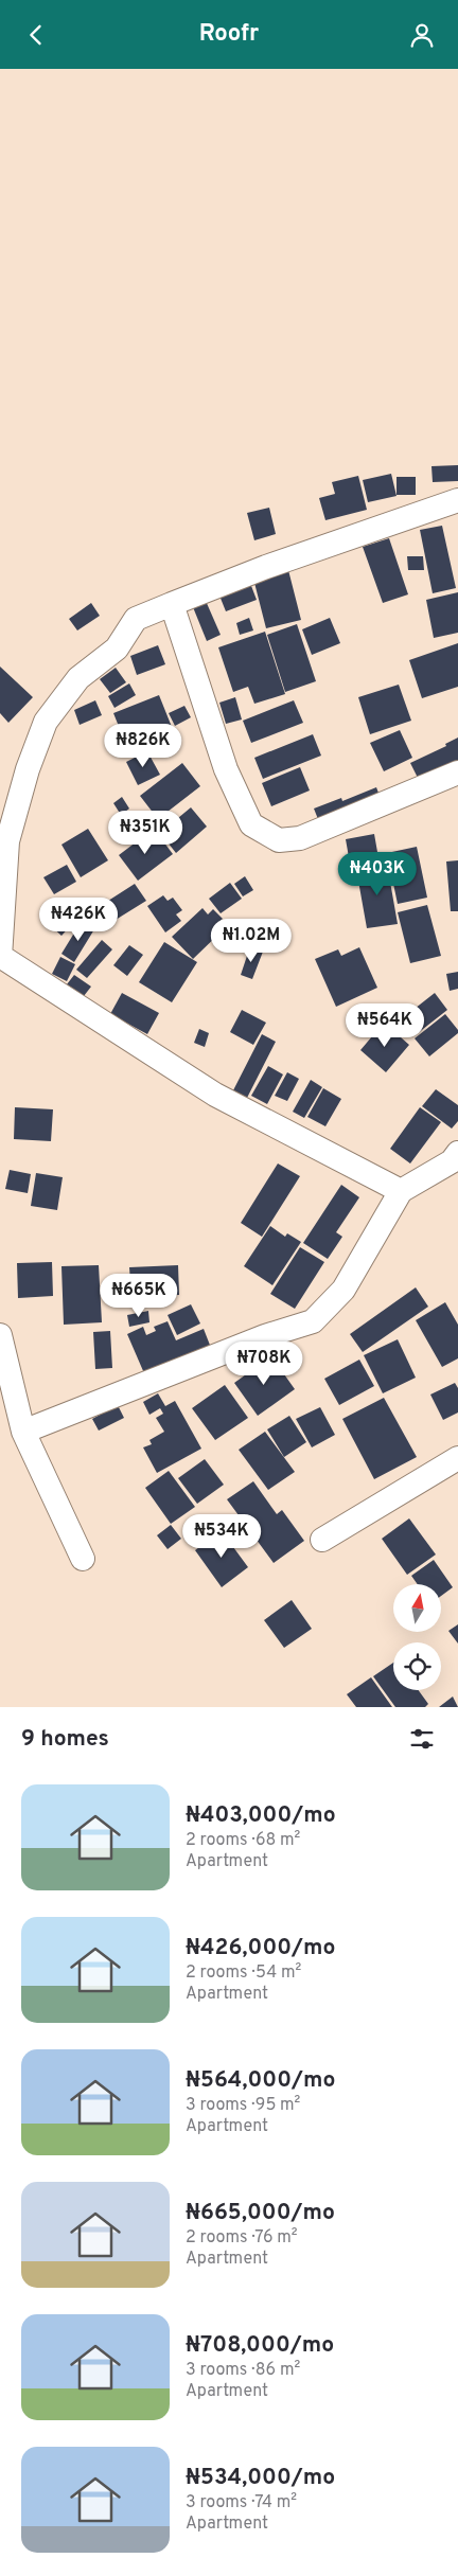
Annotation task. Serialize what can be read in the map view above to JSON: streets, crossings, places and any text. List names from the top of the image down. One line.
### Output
{"north":"top","page":{"header":"Roofr","price":["₦826K","₦351K","₦403K","₦426K","₦1.02M","₦564K","₦665K","₦708K","₦534K"],"heading":"9 homes","list":[{"name":"₦403,000/mo","note":"2 rooms · 68 m² · Apartment"},{"name":"₦426,000/mo","note":"2 rooms · 54 m² · Apartment"},{"name":"₦564,000/mo","note":"3 rooms · 95 m² · Apartment"},{"name":"₦665,000/mo","note":"2 rooms · 76 m² · Apartment"},{"name":"₦708,000/mo","note":"3 rooms · 86 m² · Apartment"},{"name":"₦534,000/mo","note":"3 rooms · 74 m² · Apartment"}]}}
